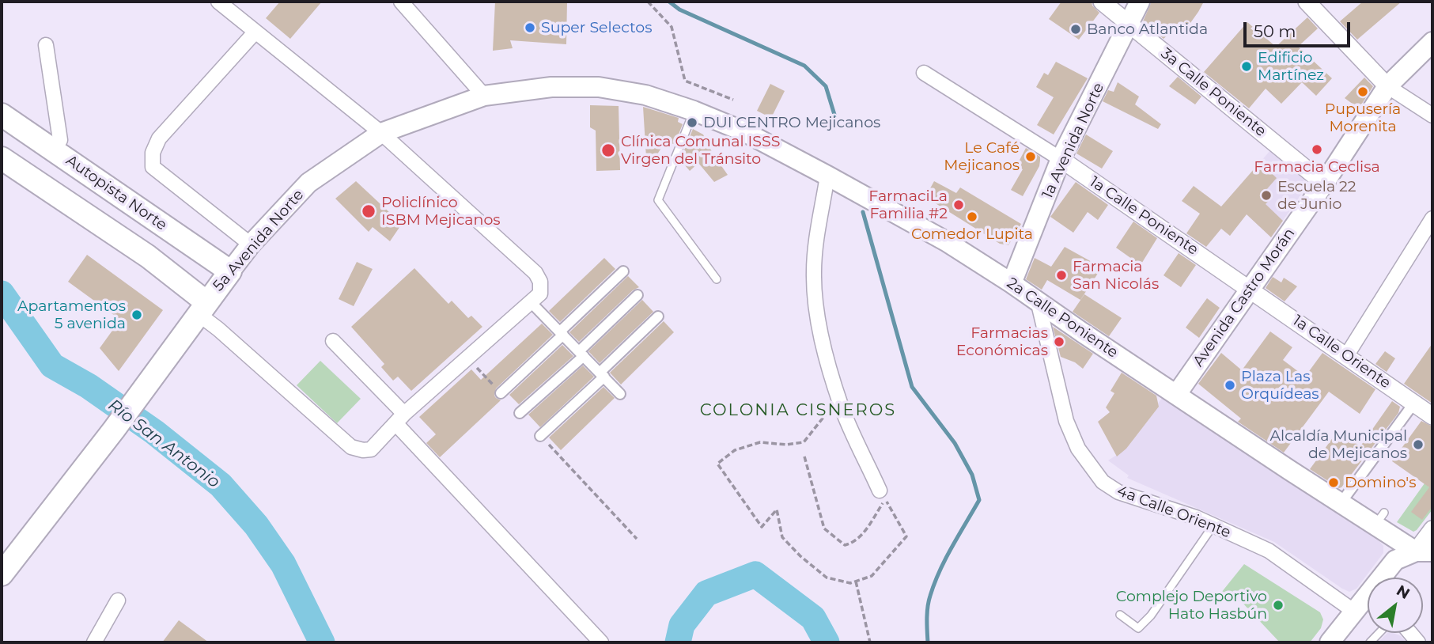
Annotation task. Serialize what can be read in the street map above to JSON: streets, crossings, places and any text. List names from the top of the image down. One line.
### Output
{"streets":{"main road":["1a Avenida Norte","Autopista Norte","5a Avenida Norte","Avenida Castro Morán","2a Calle Poniente"],"street":["3a Calle Poniente","1a Calle Poniente","1a Calle Oriente","4a Calle Oriente"]},"crossings":[["3a Calle Poniente","1a Avenida Norte"],["3a Calle Poniente","Avenida Castro Morán"],["1a Avenida Norte","1a Calle Poniente"],["1a Avenida Norte","2a Calle Poniente"],["Autopista Norte","5a Avenida Norte"],["1a Calle Poniente","Avenida Castro Morán"],["1a Calle Poniente","1a Calle Oriente"],["5a Avenida Norte","2a Calle Poniente"],["Avenida Castro Morán","2a Calle Poniente"],["Avenida Castro Morán","1a Calle Oriente"],["2a Calle Poniente","4a Calle Oriente"]],"districts":["COLONIA CISNEROS"],"water":["Río San Antonio"],"places":["Super Selectos","Banco Atlantida","Edificio Martínez","Pupusería Morenita","DUI CENTRO Mejicanos","Farmacia Ceclisa","Clínica Comunal ISSS Virgen del Tránsito","Le Café Mejicanos","Escuela 22 de Junio","FarmaciLa Familia #2","Policlínico ISBM Mejicanos","Comedor Lupita","Farmacia San Nicolás","Apartamentos 5 avenida","Farmacias Económicas","Plaza Las Orquídeas","Alcaldía Municipal de Mejicanos","Domino's","Complejo Deportivo Hato Hasbún"],"scale_bar":"50 m","north":"top right"}
